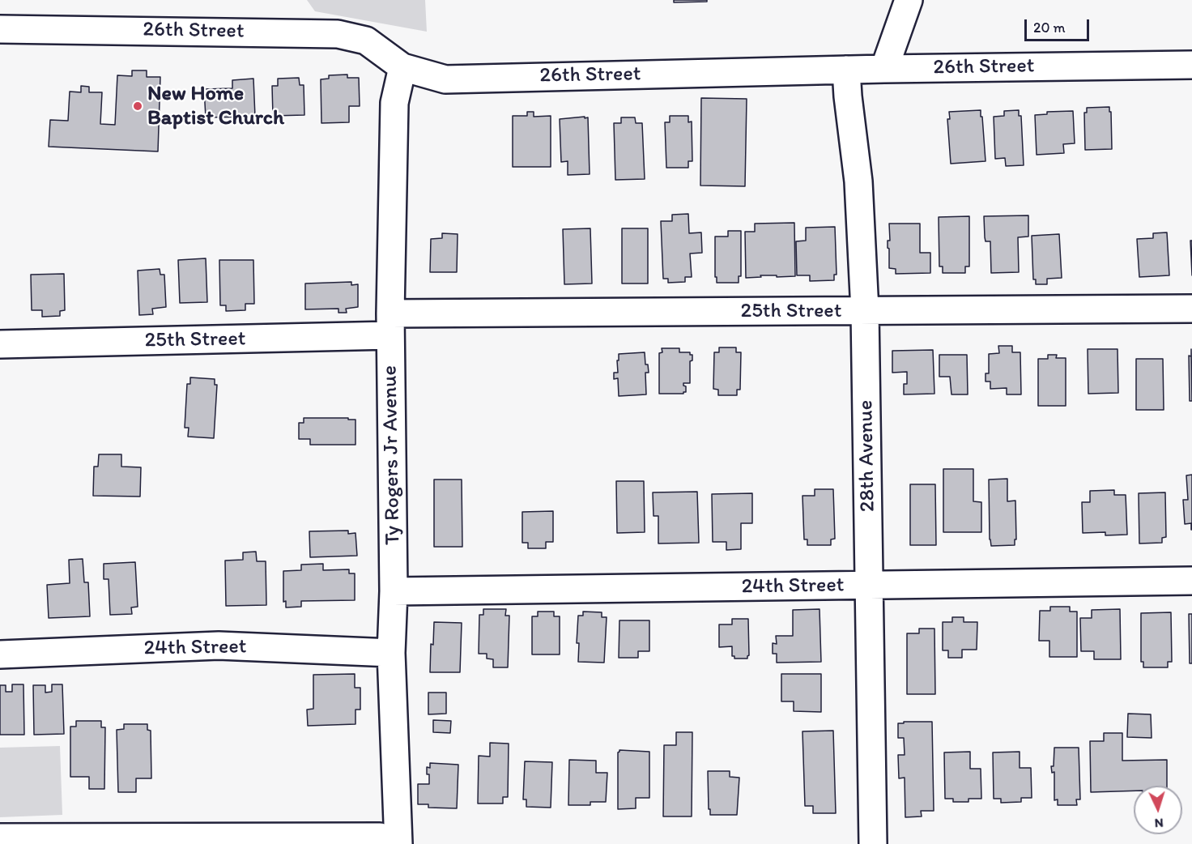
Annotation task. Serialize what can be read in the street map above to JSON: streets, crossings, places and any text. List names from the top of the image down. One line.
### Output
{"streets":{"street":["26th Street","25th Street","Ty Rogers Jr Avenue","28th Avenue","24th Street"]},"crossings":[["26th Street","Ty Rogers Jr Avenue"],["26th Street","28th Avenue"],["25th Street","Ty Rogers Jr Avenue"],["25th Street","28th Avenue"],["Ty Rogers Jr Avenue","24th Street"],["28th Avenue","24th Street"]],"places":["New Home Baptist Church"],"scale_bar":"20 m","north":"bottom"}
